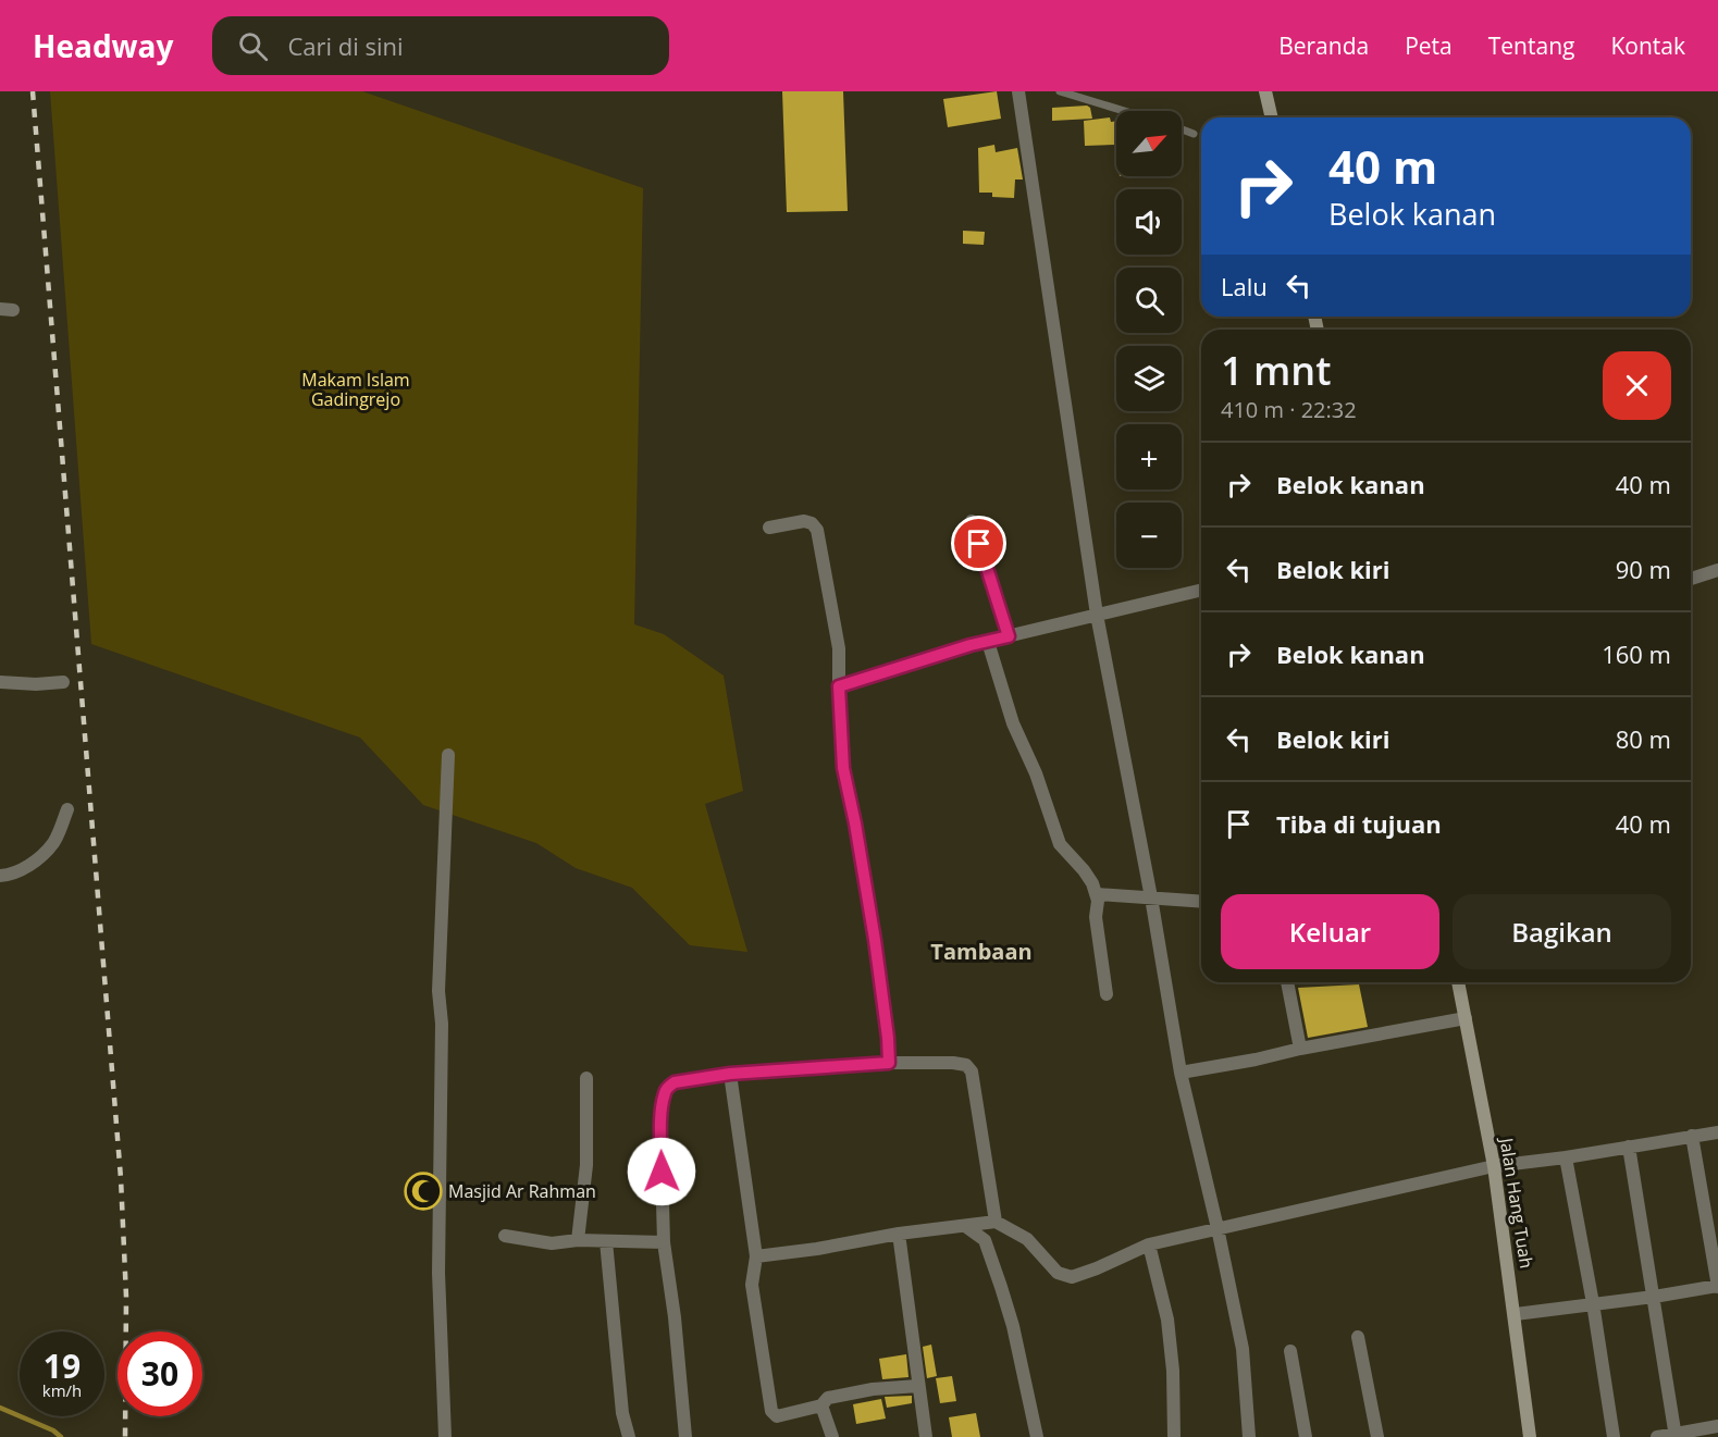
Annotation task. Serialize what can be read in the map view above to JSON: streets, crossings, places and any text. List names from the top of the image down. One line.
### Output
{"streets":{"street":["Jalan Hang Tuah"]},"districts":["Tambaan"],"parks":["Makam Islam Gadingrejo"],"places":{"mosque":["Masjid Ar Rahman"]},"north":"top right","page":{"header":"Headway","search":"Cari di sini","nav":["Beranda","Peta","Tentang","Kontak"],"map_buttons":["+","−"],"turn":["40 m","Belok kanan"],"then":"Lalu","heading":["1 mnt","410 m · 22:32"],"list":[{"name":"Belok kanan","value":"40 m"},{"name":"Belok kiri","value":"90 m"},{"name":"Belok kanan","value":"160 m"},{"name":"Belok kiri","value":"80 m"},{"name":"Tiba di tujuan","value":"40 m"}],"buttons":["Keluar","Bagikan"],"speed":"19 km/h","limit":"30"}}
